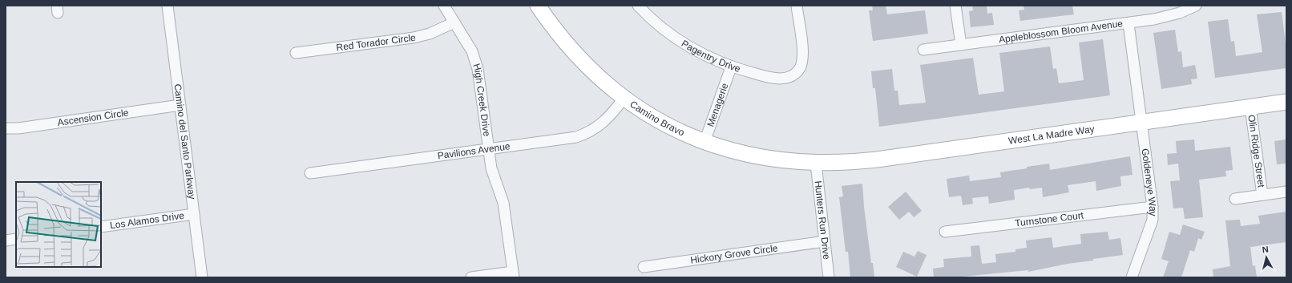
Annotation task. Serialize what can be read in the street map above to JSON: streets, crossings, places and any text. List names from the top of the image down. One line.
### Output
{"streets":{"street":["Appleblossom Bloom Avenue","Red Torador Circle","Pagentry Drive","High Creek Drive","Menagerie","Ascension Circle","Camino Bravo","West La Madre Way","Camino del Santo Parkway","Pavilions Avenue","Olin Ridge Street","Goldeneye Way","Turnstone Court","Los Alamos Drive","Hunters Run Drive","Hickory Grove Circle"]},"crossings":[["Appleblossom Bloom Avenue","Goldeneye Way"],["Red Torador Circle","High Creek Drive"],["Pagentry Drive","Menagerie"],["High Creek Drive","Pavilions Avenue"],["Menagerie","Camino Bravo"],["Ascension Circle","Camino del Santo Parkway"],["Camino Bravo","West La Madre Way"],["Camino Bravo","Pavilions Avenue"],["Camino Bravo","Hunters Run Drive"],["West La Madre Way","Olin Ridge Street"],["West La Madre Way","Goldeneye Way"],["West La Madre Way","Hunters Run Drive"],["Camino del Santo Parkway","Los Alamos Drive"],["Goldeneye Way","Turnstone Court"],["Hunters Run Drive","Hickory Grove Circle"]],"north":"top"}
